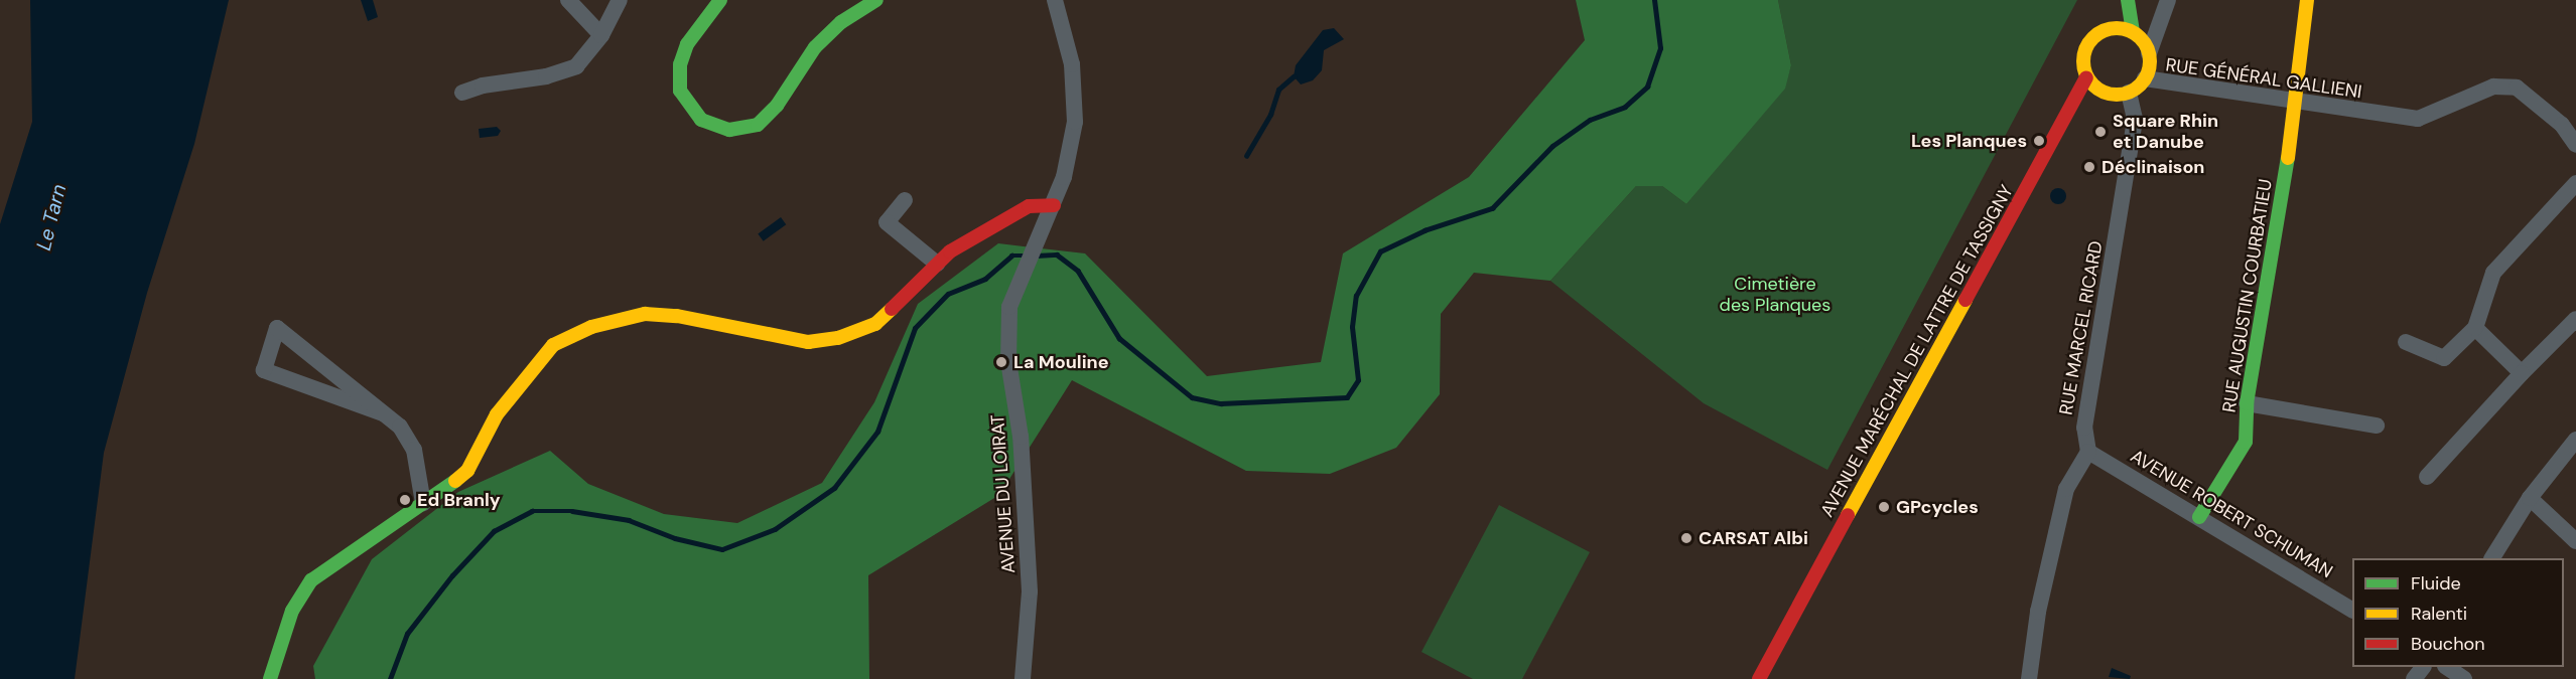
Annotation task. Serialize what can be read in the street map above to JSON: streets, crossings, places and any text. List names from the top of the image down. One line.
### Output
{"streets":{"street":["RUE GÉNÉRAL GALLIENI","RUE AUGUSTIN COURBATIEU","RUE MARCEL RICARD","AVENUE MARÉCHAL DE LATTRE DE TASSIGNY","AVENUE DU LOIRAT","AVENUE ROBERT SCHUMAN"]},"crossings":[["RUE GÉNÉRAL GALLIENI","RUE AUGUSTIN COURBATIEU"],["RUE GÉNÉRAL GALLIENI","RUE MARCEL RICARD"],["RUE GÉNÉRAL GALLIENI","AVENUE MARÉCHAL DE LATTRE DE TASSIGNY"],["RUE AUGUSTIN COURBATIEU","AVENUE ROBERT SCHUMAN"],["RUE MARCEL RICARD","AVENUE MARÉCHAL DE LATTRE DE TASSIGNY"],["RUE MARCEL RICARD","AVENUE ROBERT SCHUMAN"]],"water":["Le Tarn"],"parks":["Cimetière des Planques"],"places":["Square Rhin et Danube","Les Planques","Déclinaison","La Mouline","Ed Branly","GPcycles","CARSAT Albi"],"legend":["Fluide","Ralenti","Bouchon"]}
